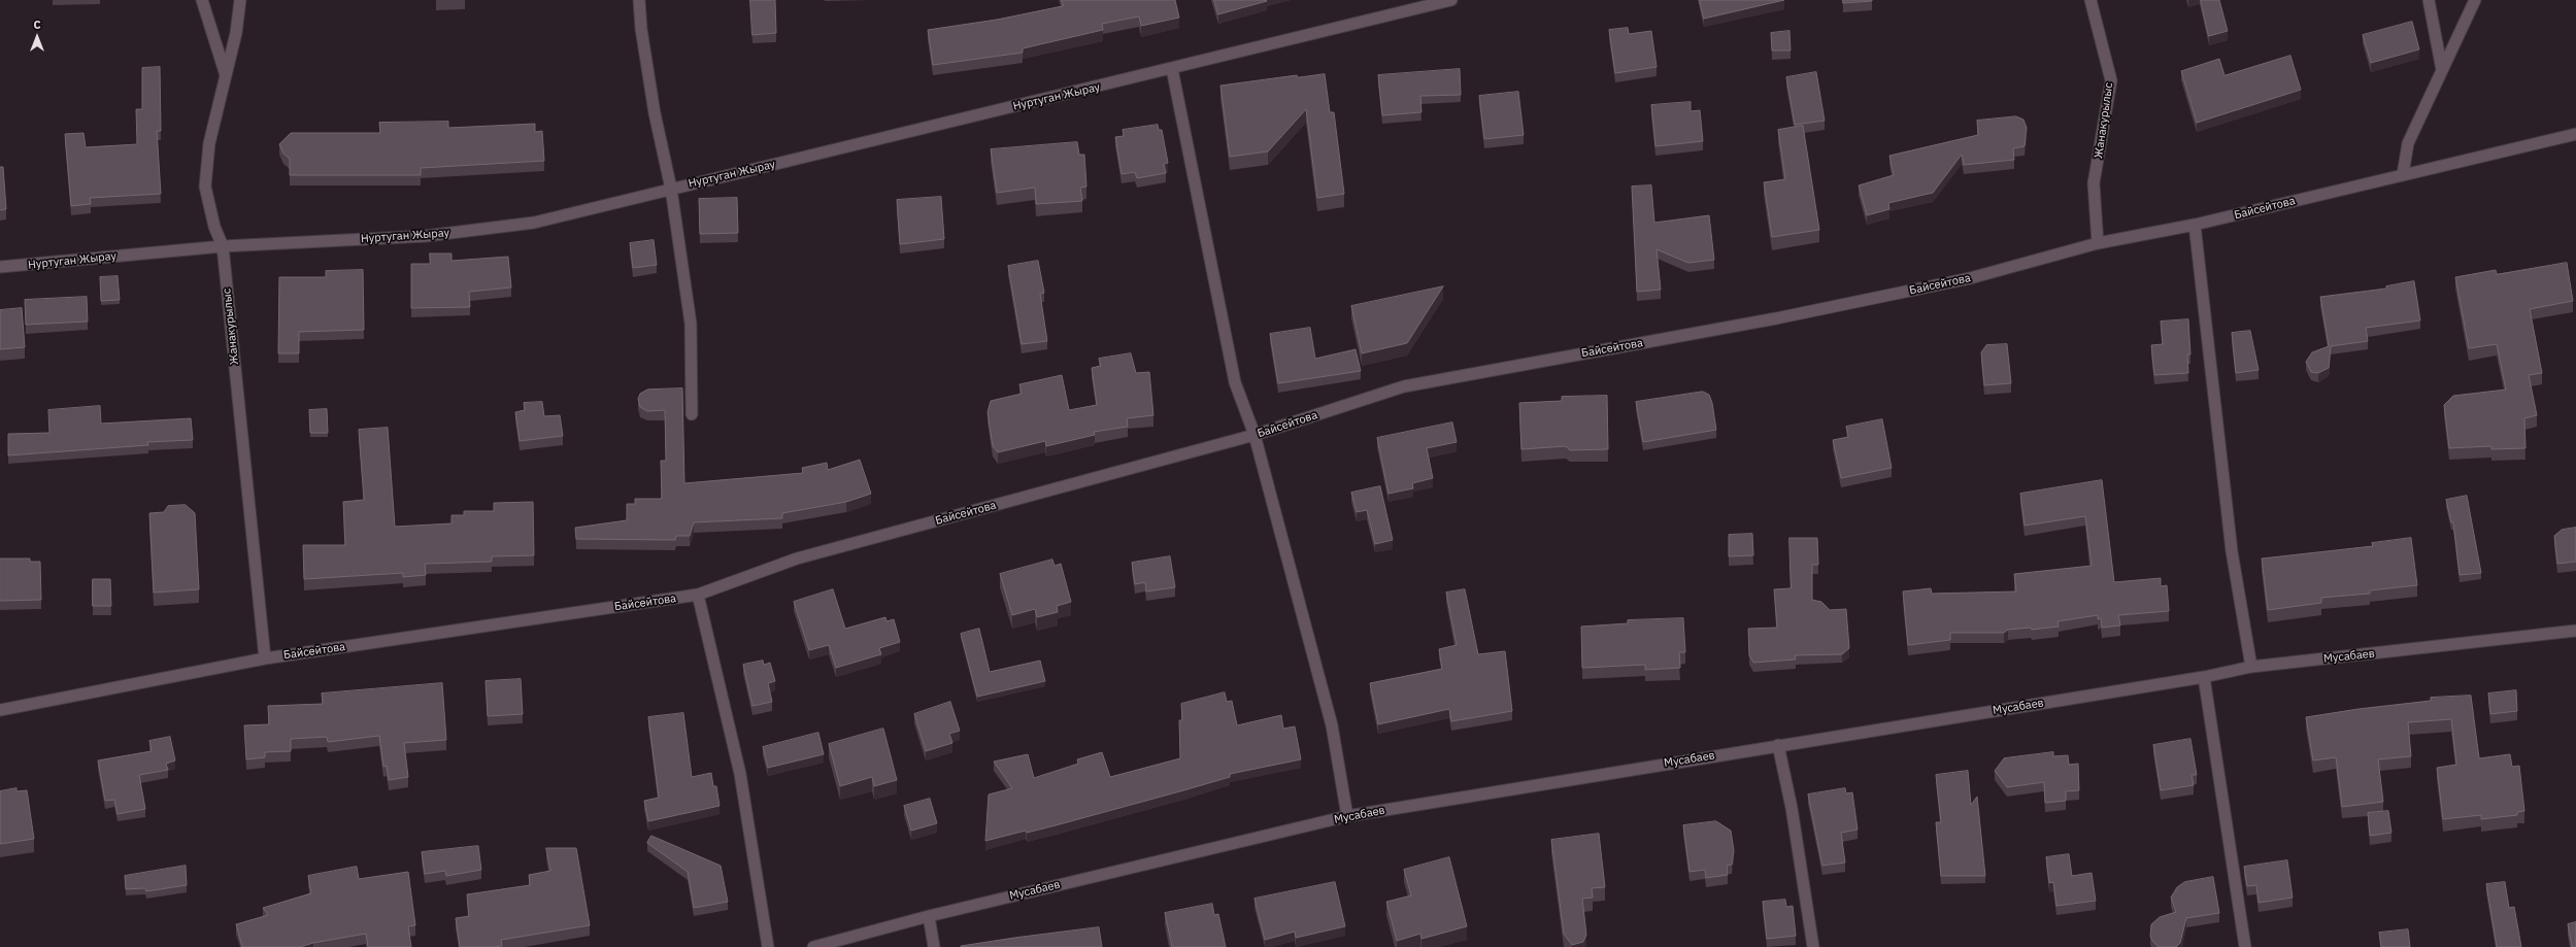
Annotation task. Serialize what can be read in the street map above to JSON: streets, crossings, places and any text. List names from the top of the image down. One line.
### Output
{"streets":{"street":["Нуртуган Жырау","Жанакурылыс","Байсейтова","Мусабаев"]},"crossings":[["Нуртуган Жырау","Жанакурылыс"],["Жанакурылыс","Байсейтова"]],"north":"top"}
